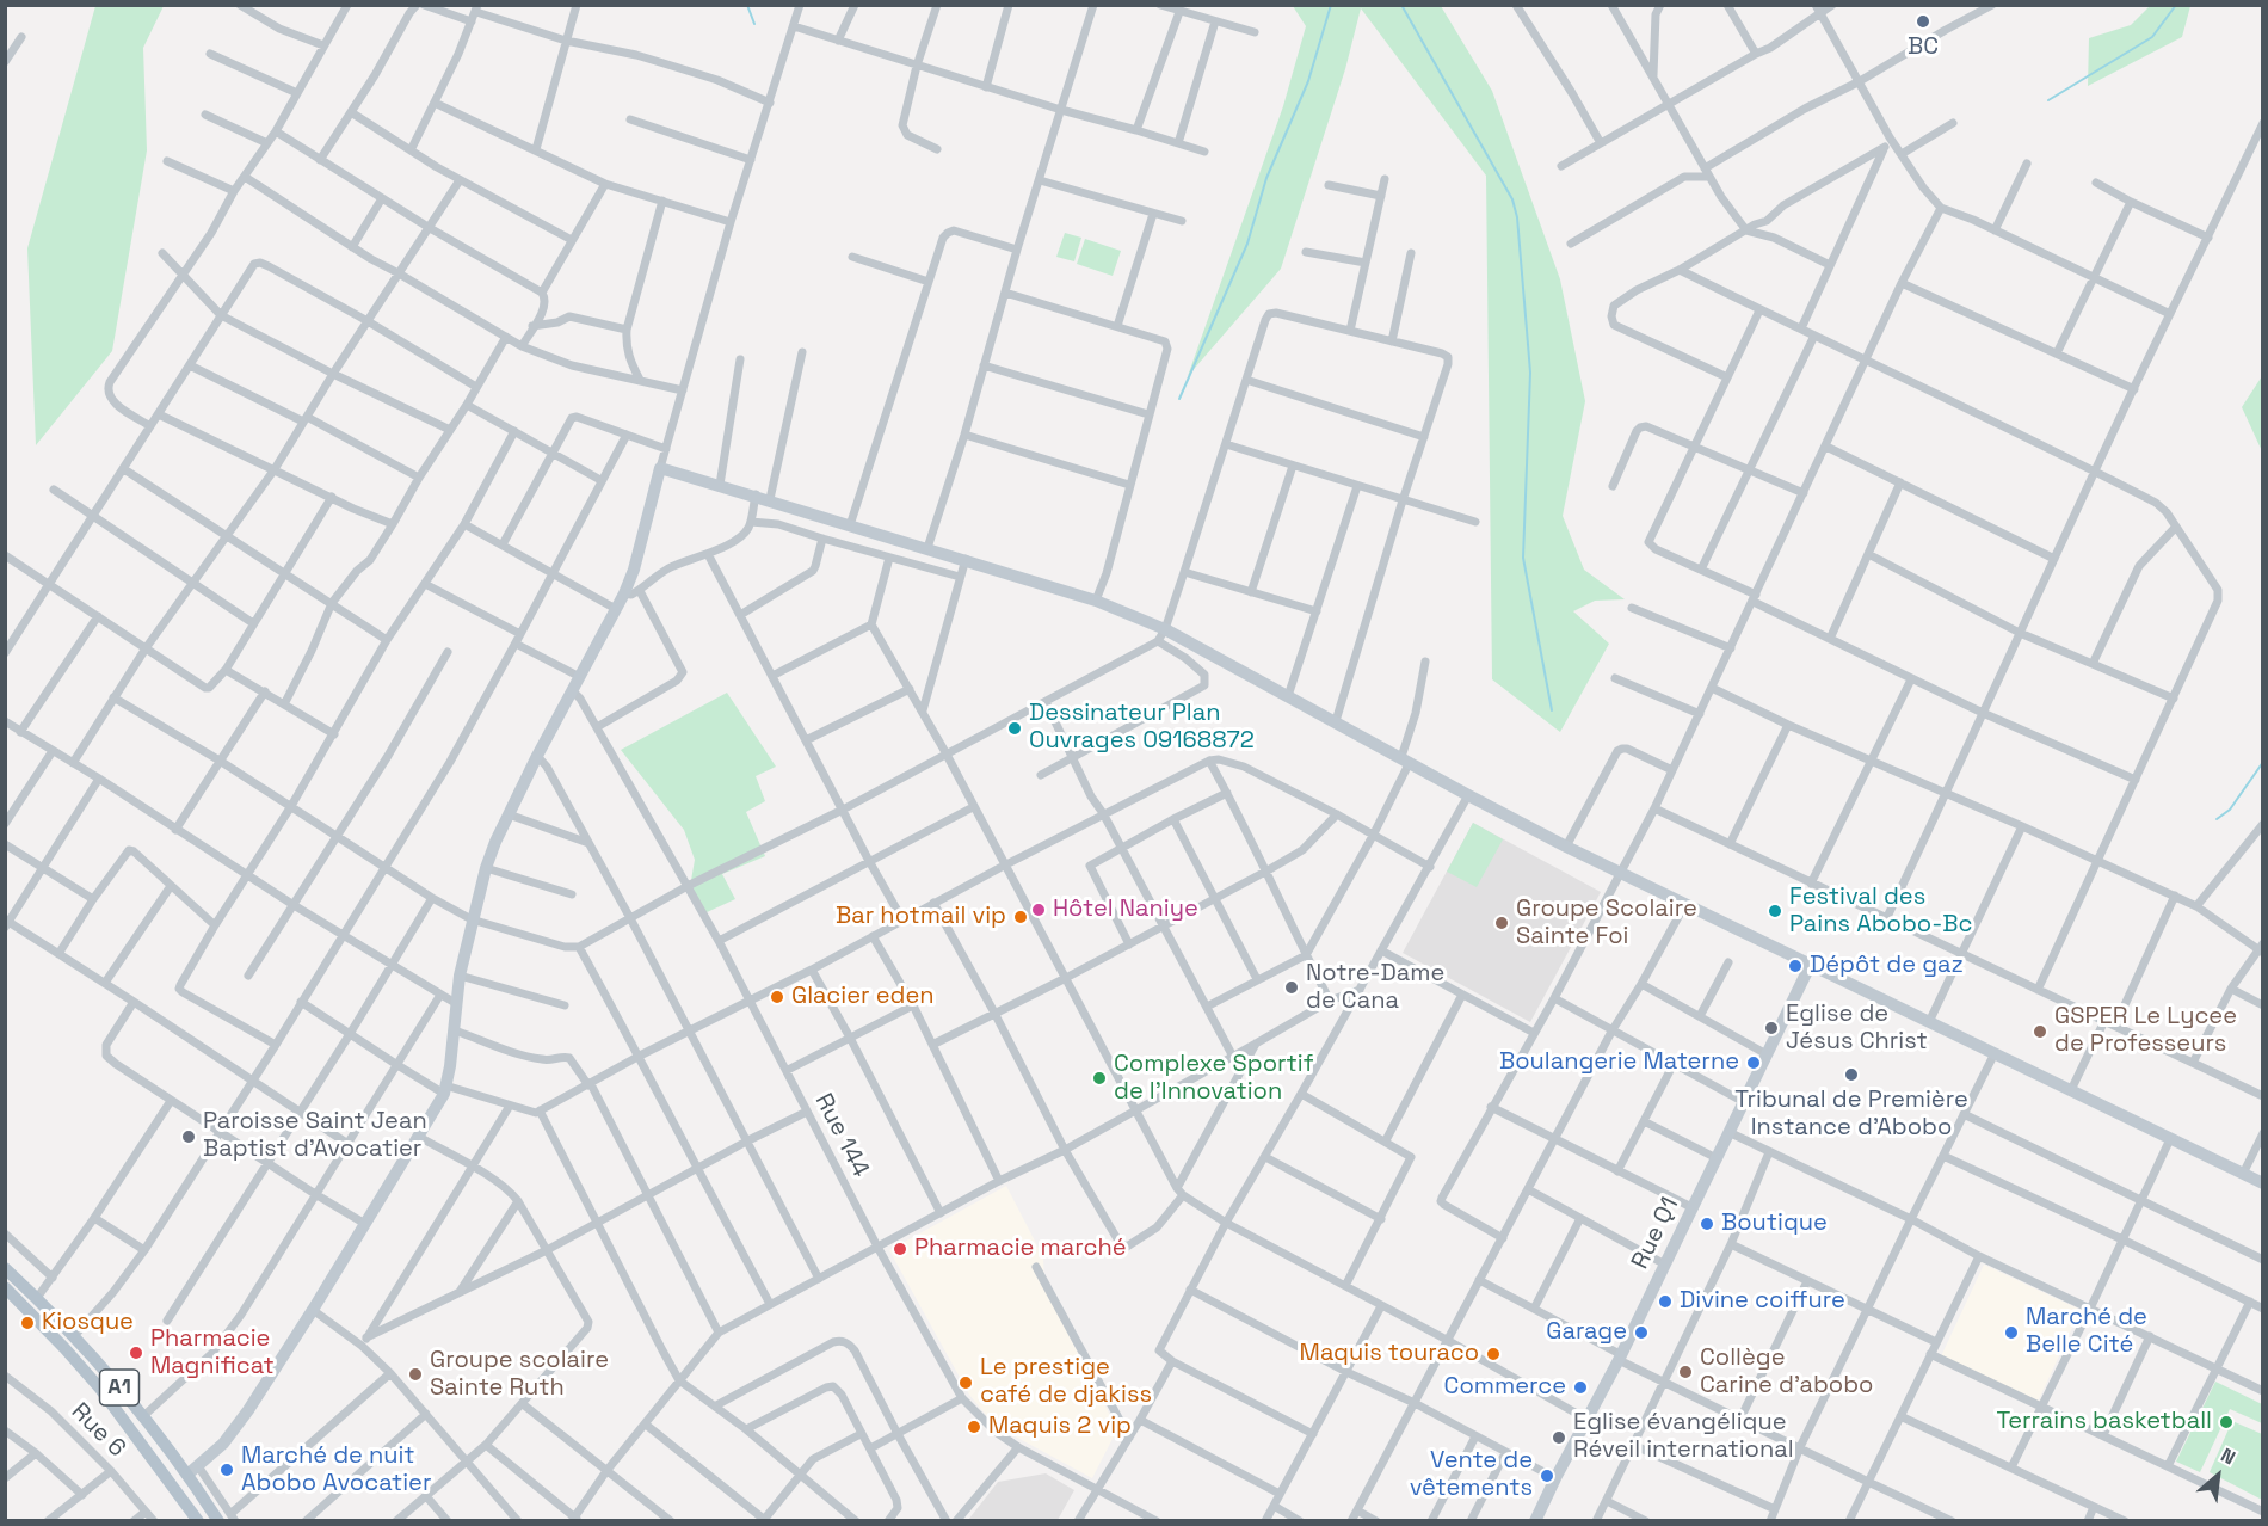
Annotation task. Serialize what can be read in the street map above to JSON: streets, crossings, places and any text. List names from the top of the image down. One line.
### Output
{"streets":{"main road":["A1"],"street":["Rue 144","Rue Q1","Rue 6"]},"places":["BC","Dessinateur Plan Ouvrages 09168872","Hôtel Naniye","Festival des Pains Abobo-Bc","Bar hotmail vip","Groupe Scolaire Sainte Foi","Dépôt de gaz","Notre-Dame de Cana","Glacier eden","Eglise de Jésus Christ","GSPER Le Lycee de Professeurs","Boulangerie Materne","Tribunal de Première Instance d'Abobo","Complexe Sportif de l'Innovation","Paroisse Saint Jean Baptist d’Avocatier","Boutique","Pharmacie marché","Divine coiffure","Kiosque","Garage","Marché de Belle Cité","Pharmacie Magnificat","Maquis touraco","Collège Carine d'abobo","Groupe scolaire Sainte Ruth","Le prestige café de djakiss","Commerce","Terrains basketball","Maquis 2 vip","Eglise évangélique Réveil international","Marché de nuit Abobo Avocatier","Vente de vêtements"],"north":"top right"}
